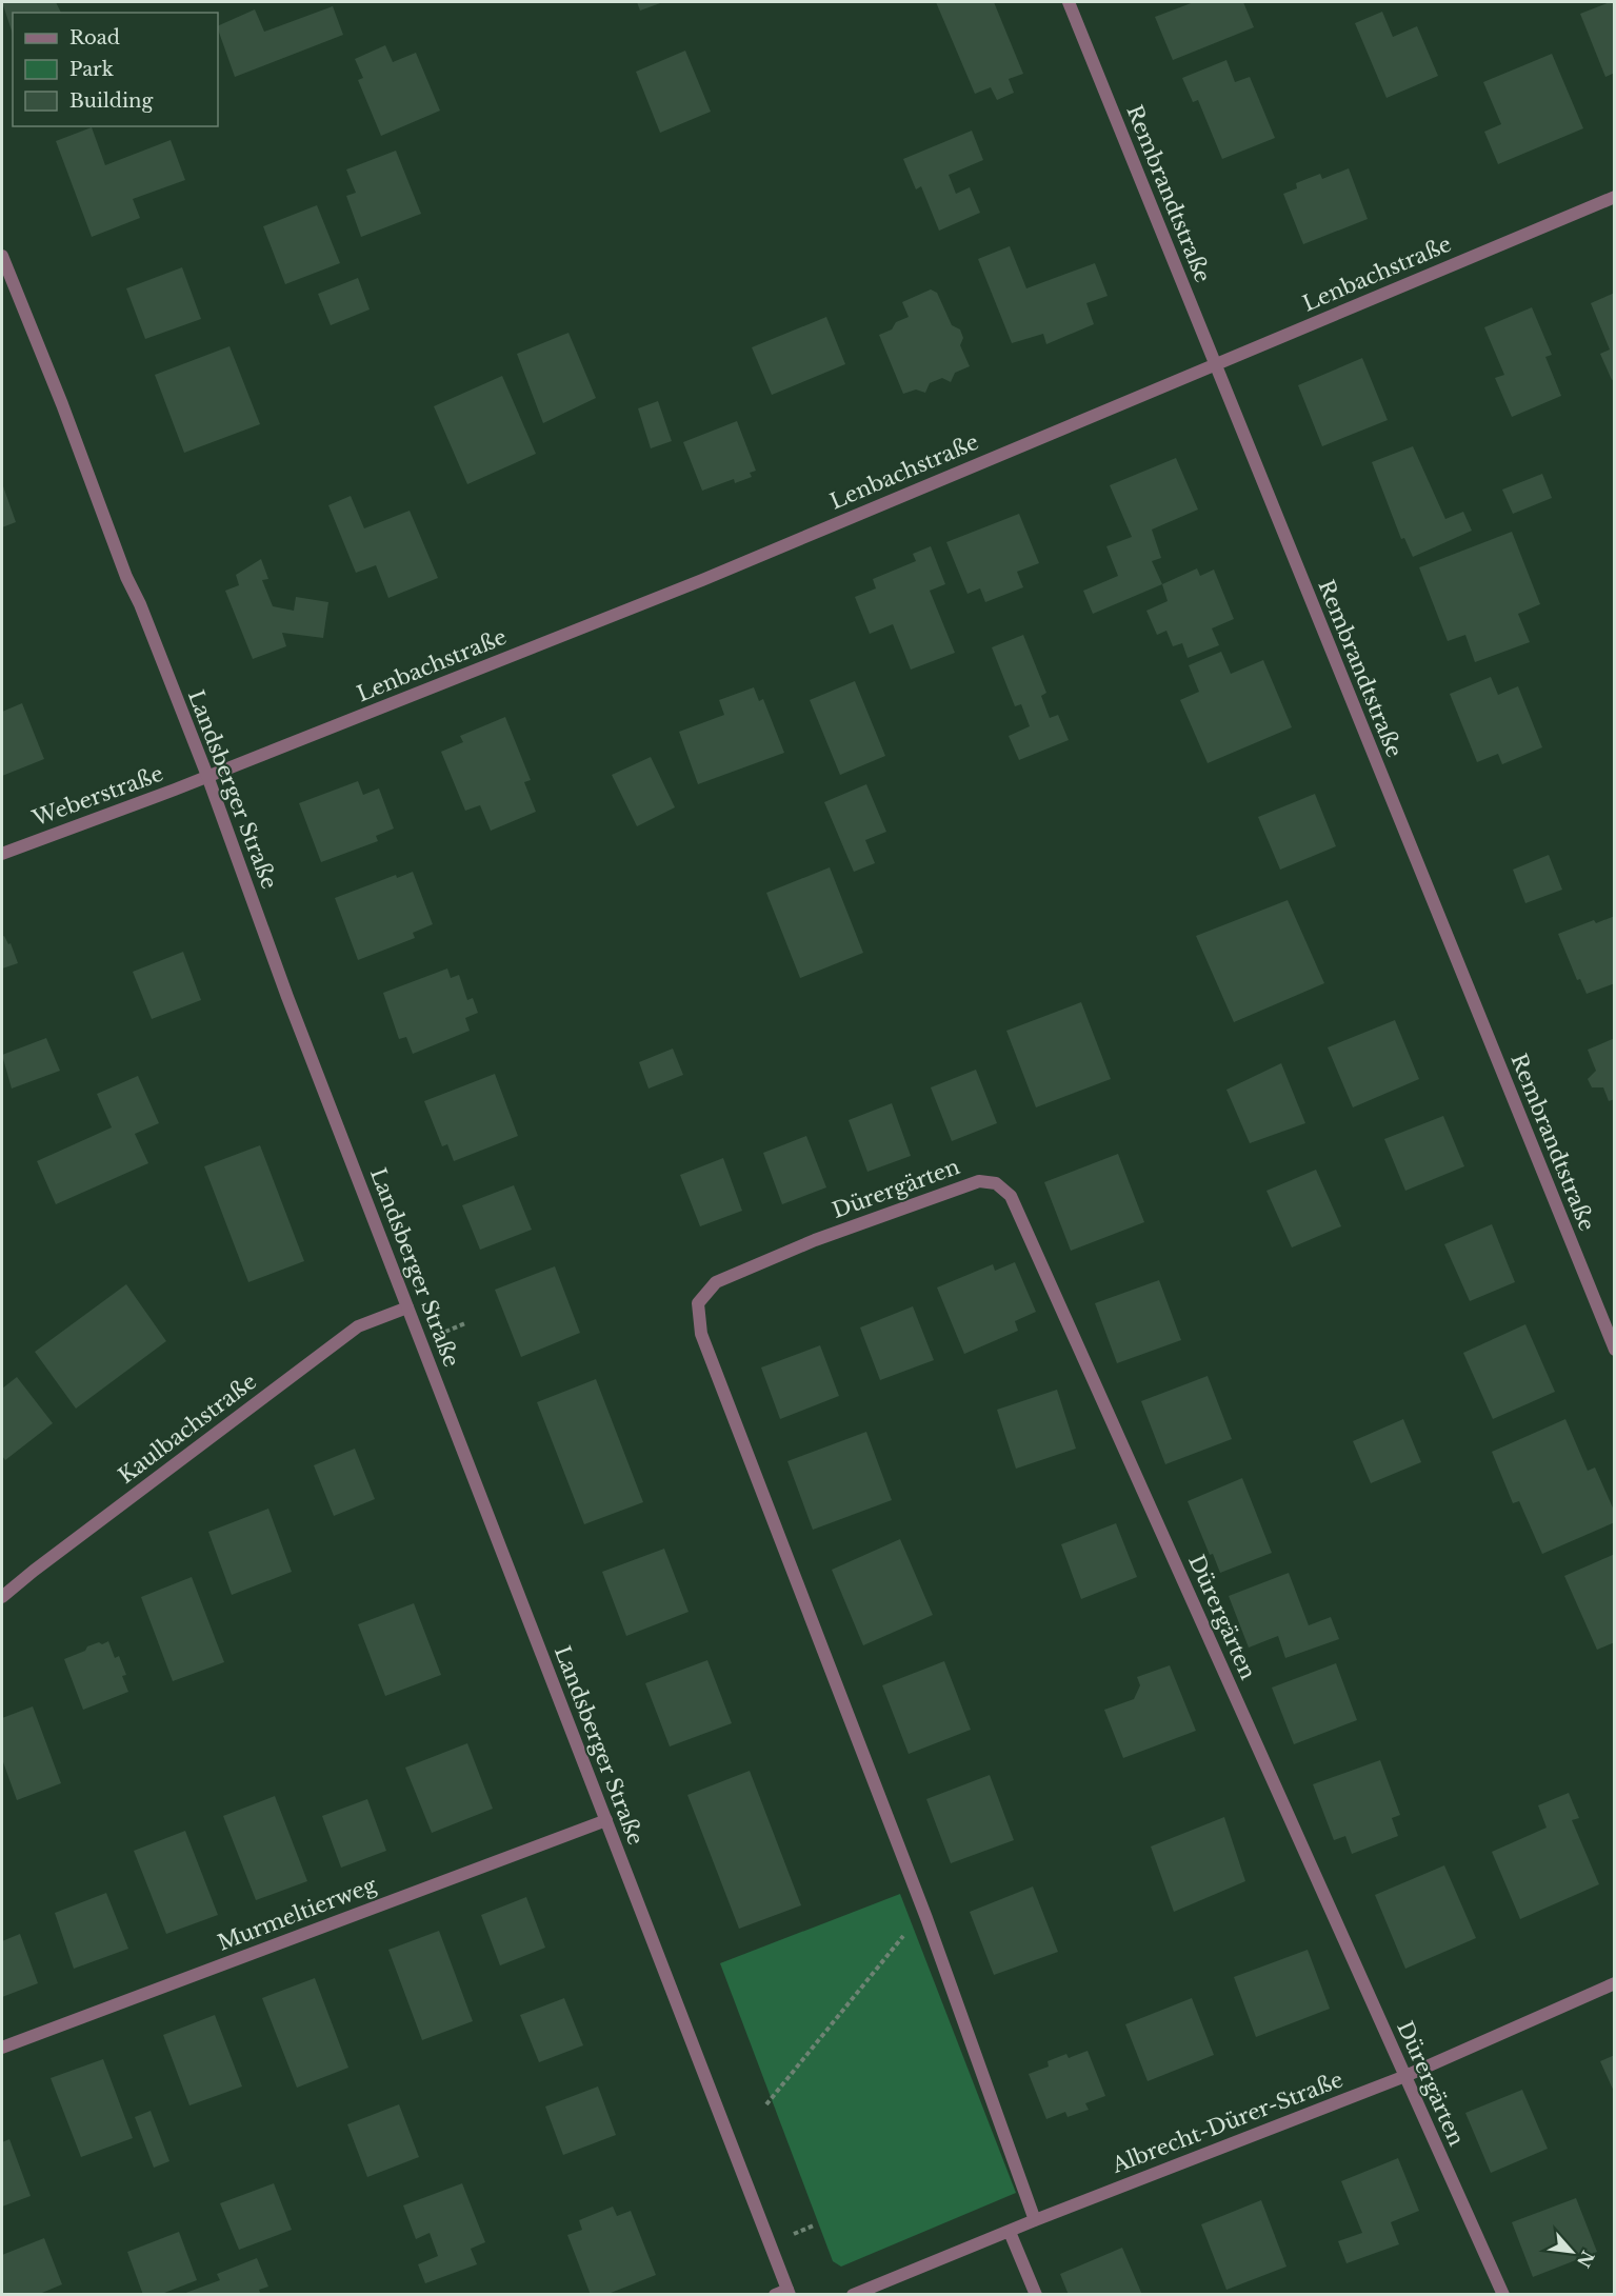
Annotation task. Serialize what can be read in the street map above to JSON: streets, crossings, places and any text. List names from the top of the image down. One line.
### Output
{"streets":{"street":["Rembrandtstraße","Lenbachstraße","Landsberger Straße","Weberstraße","Dürergärten","Kaulbachstraße","Murmeltierweg","Albrecht-Dürer-Straße"]},"crossings":[["Rembrandtstraße","Lenbachstraße"],["Lenbachstraße","Landsberger Straße"],["Lenbachstraße","Weberstraße"],["Landsberger Straße","Weberstraße"],["Landsberger Straße","Kaulbachstraße"],["Landsberger Straße","Murmeltierweg"],["Dürergärten","Albrecht-Dürer-Straße"]],"legend":["Road","Park","Building"],"north":"bottom right"}
